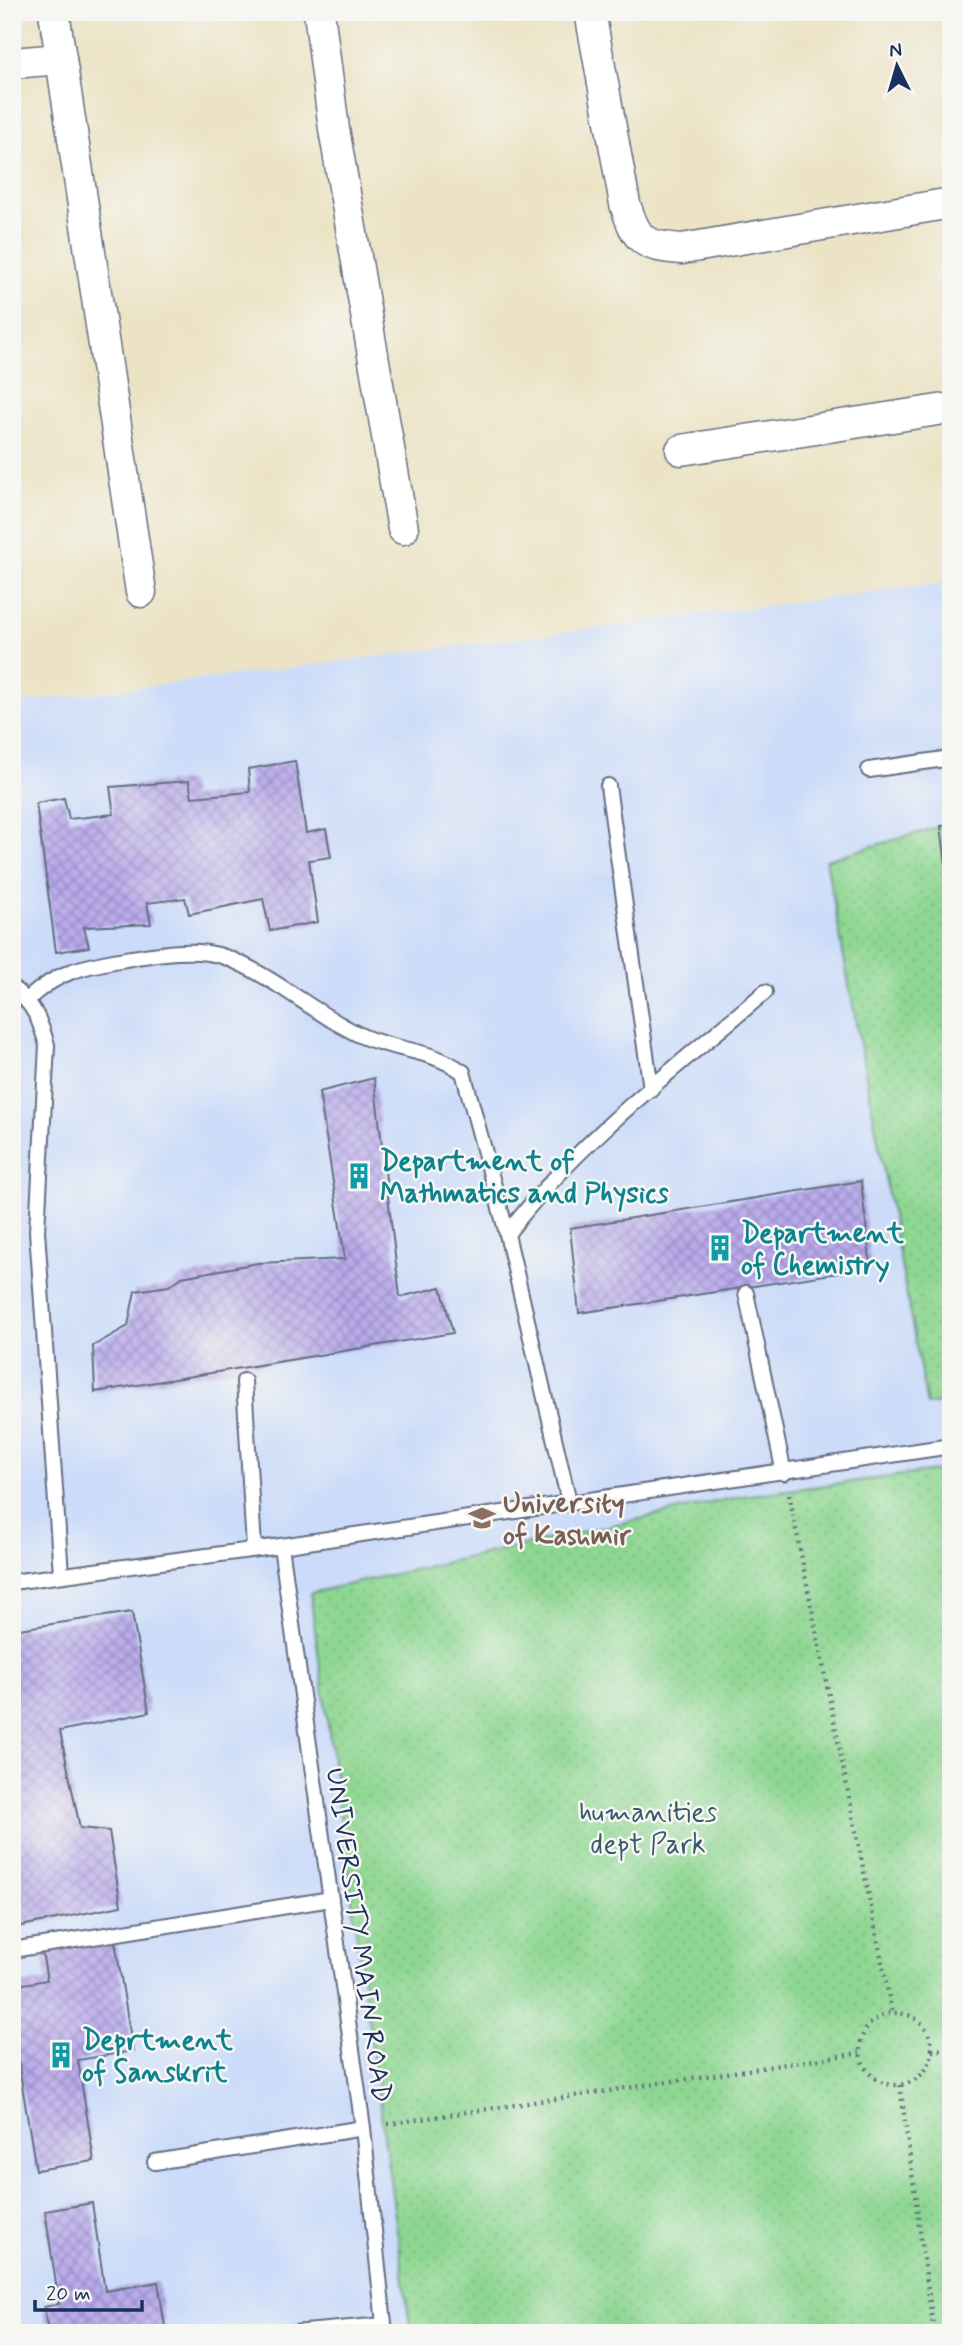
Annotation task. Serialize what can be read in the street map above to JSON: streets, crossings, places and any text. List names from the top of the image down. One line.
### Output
{"streets":{"lane":["UNIVERSITY MAIN ROAD"]},"parks":["humanities dept Park"],"places":{"building":["Department of Mathmatics and Physics","Department of Chemistry","Deprtment of Sanskrit"],"school or university":["University of Kashmir"]},"scale_bar":"20 m","north":"top"}
